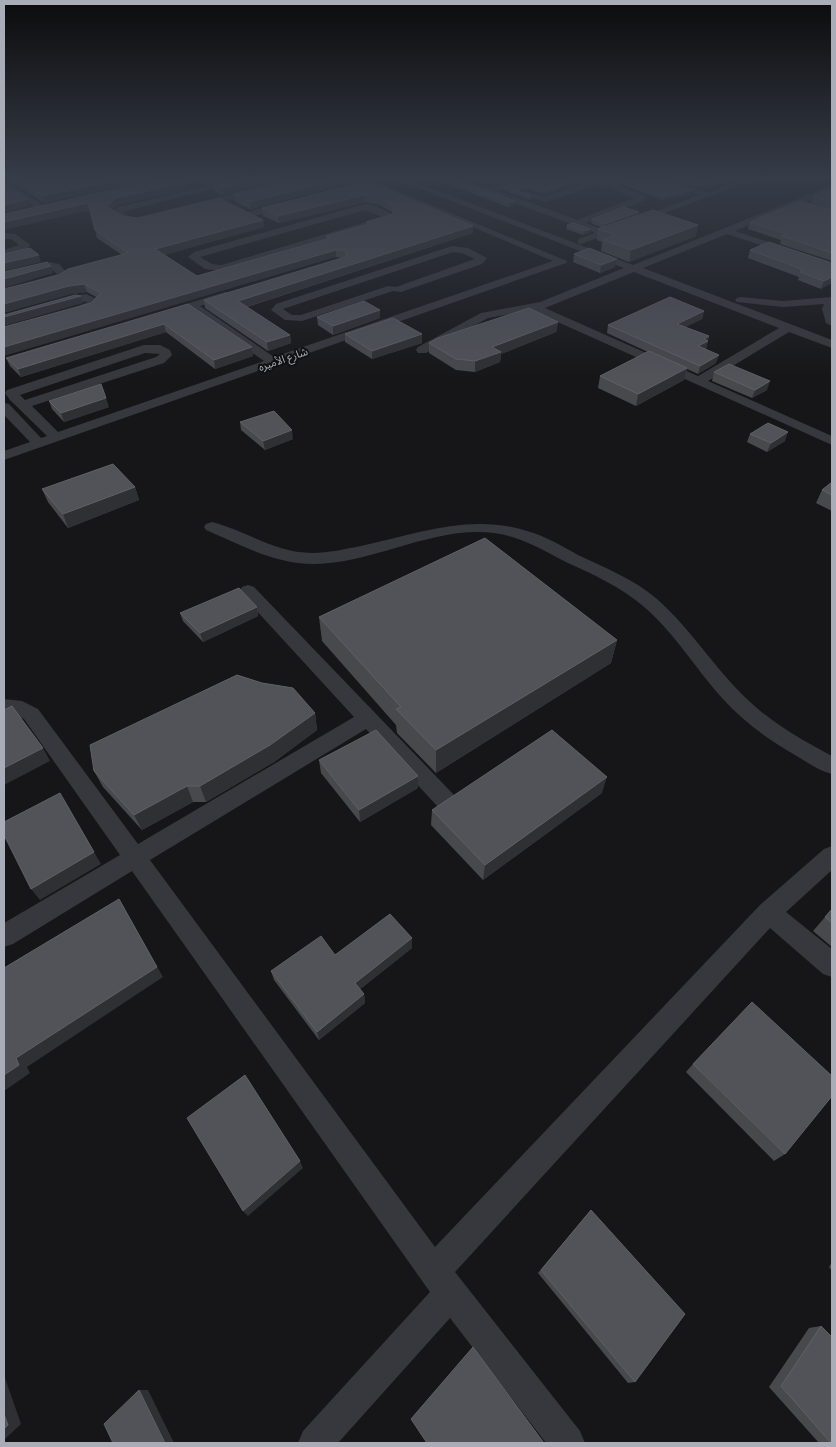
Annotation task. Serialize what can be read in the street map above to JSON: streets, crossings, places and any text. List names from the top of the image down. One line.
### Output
{"streets":{"street":["شارع الأميره"]}}
